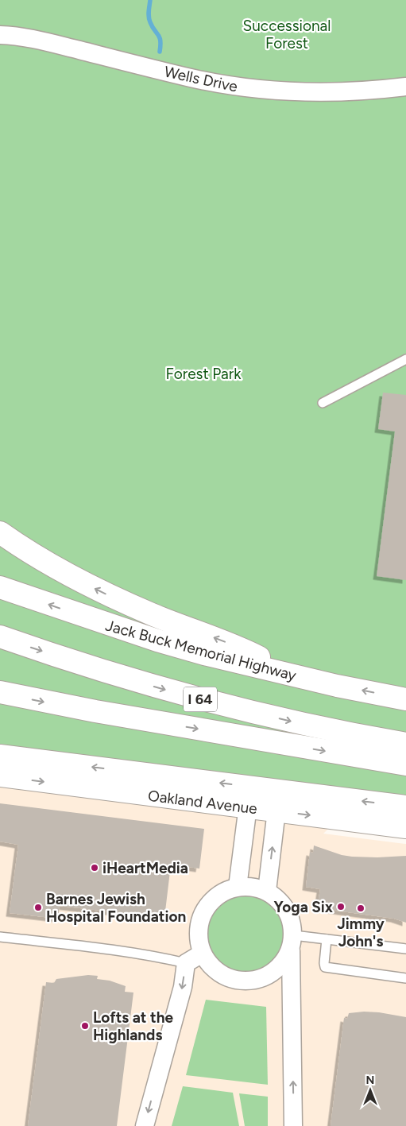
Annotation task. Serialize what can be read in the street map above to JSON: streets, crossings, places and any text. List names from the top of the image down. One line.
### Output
{"streets":{"main road":["Jack Buck Memorial Highway","I 64","Oakland Avenue"],"street":["Wells Drive"]},"parks":["Successional Forest","Forest Park"],"places":["iHeartMedia","Yoga Six","Barnes Jewish Hospital Foundation","Jimmy John's","Lofts at the Highlands"],"north":"top"}
